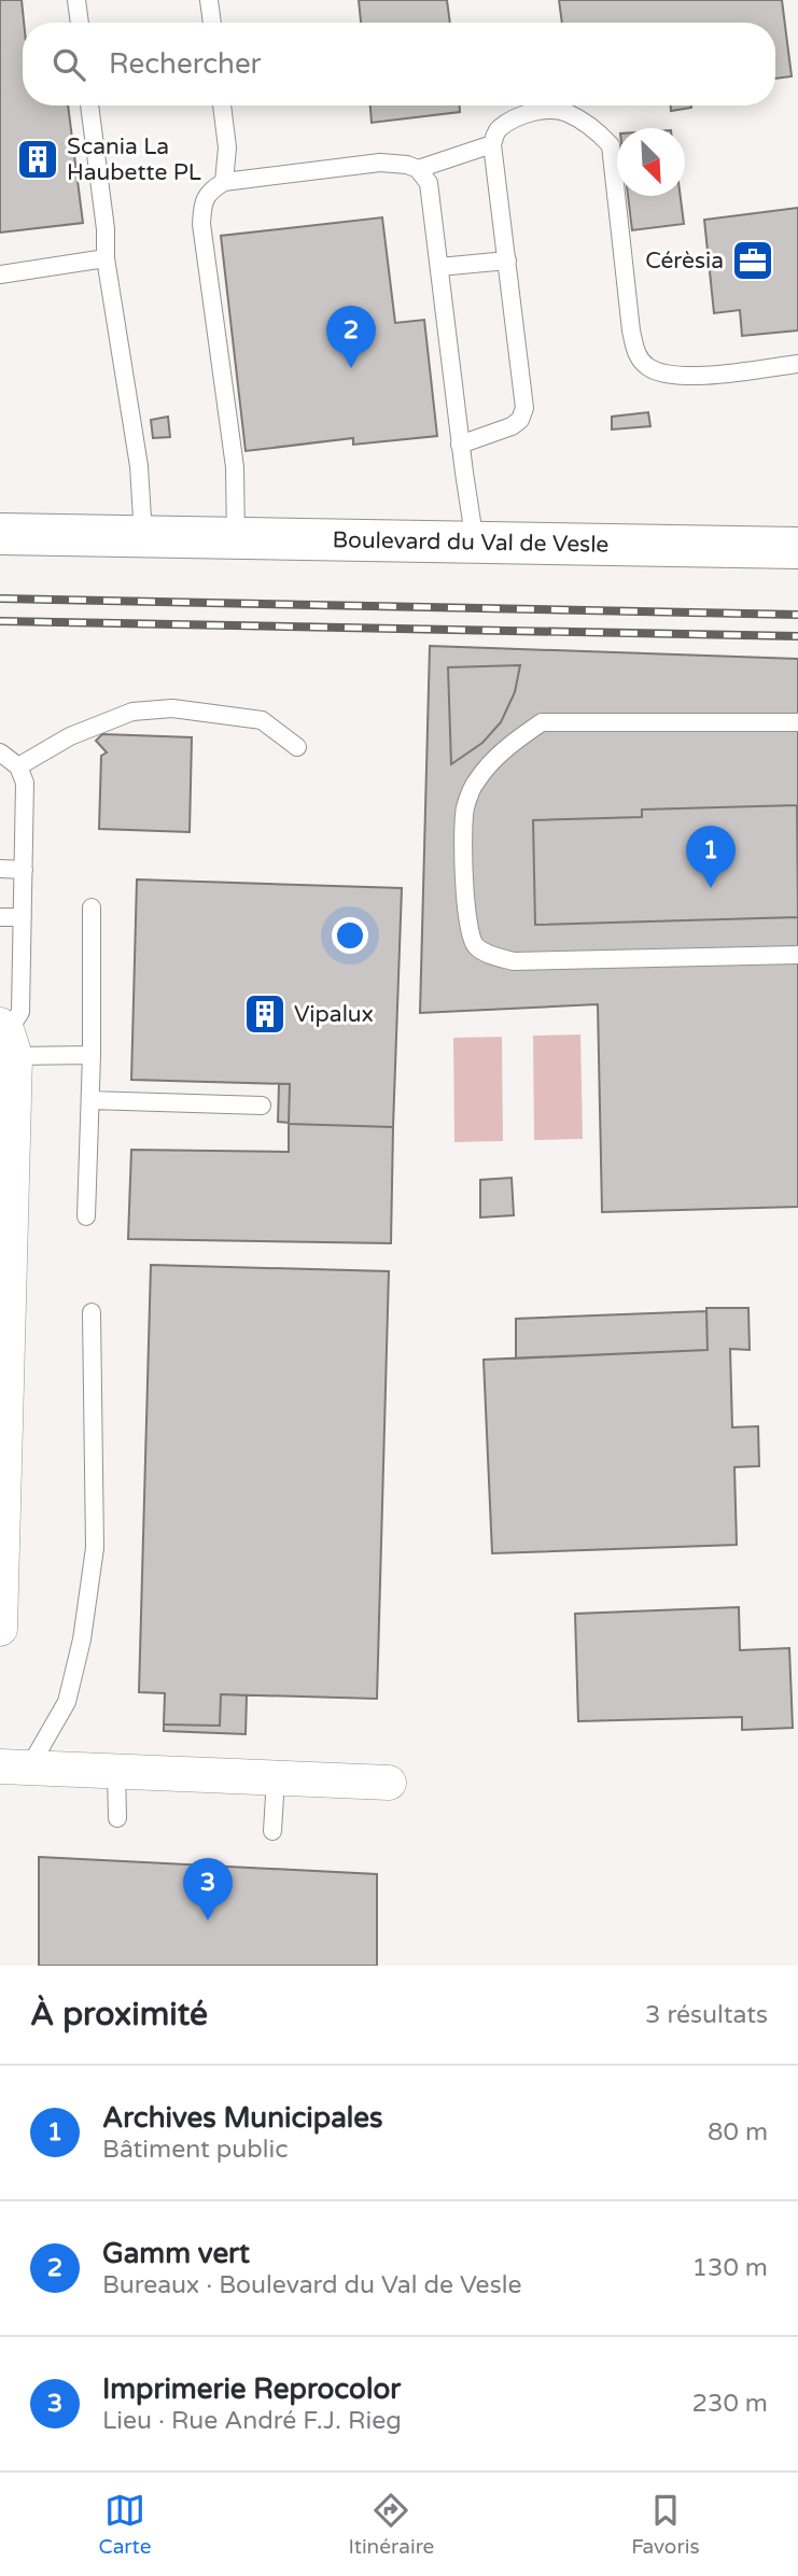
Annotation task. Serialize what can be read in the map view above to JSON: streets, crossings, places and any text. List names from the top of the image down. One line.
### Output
{"streets":{"street":["Boulevard du Val de Vesle"]},"places":{"building":["Scania La Haubette PL","Vipalux"],"office":["Cérèsia"]},"north":"bottom right","page":{"search":"Rechercher","pins":["2","1","3"],"heading":["À proximité","3 résultats"],"list":[{"mark":"1","name":"Archives Municipales","note":"Bâtiment public","value":"80 m"},{"mark":"2","name":"Gamm vert","note":"Bureaux · Boulevard du Val de Vesle","value":"130 m"},{"mark":"3","name":"Imprimerie Reprocolor","note":"Lieu · Rue André F.J. Rieg","value":"230 m"}],"nav":["Carte","Itinéraire","Favoris"]}}
